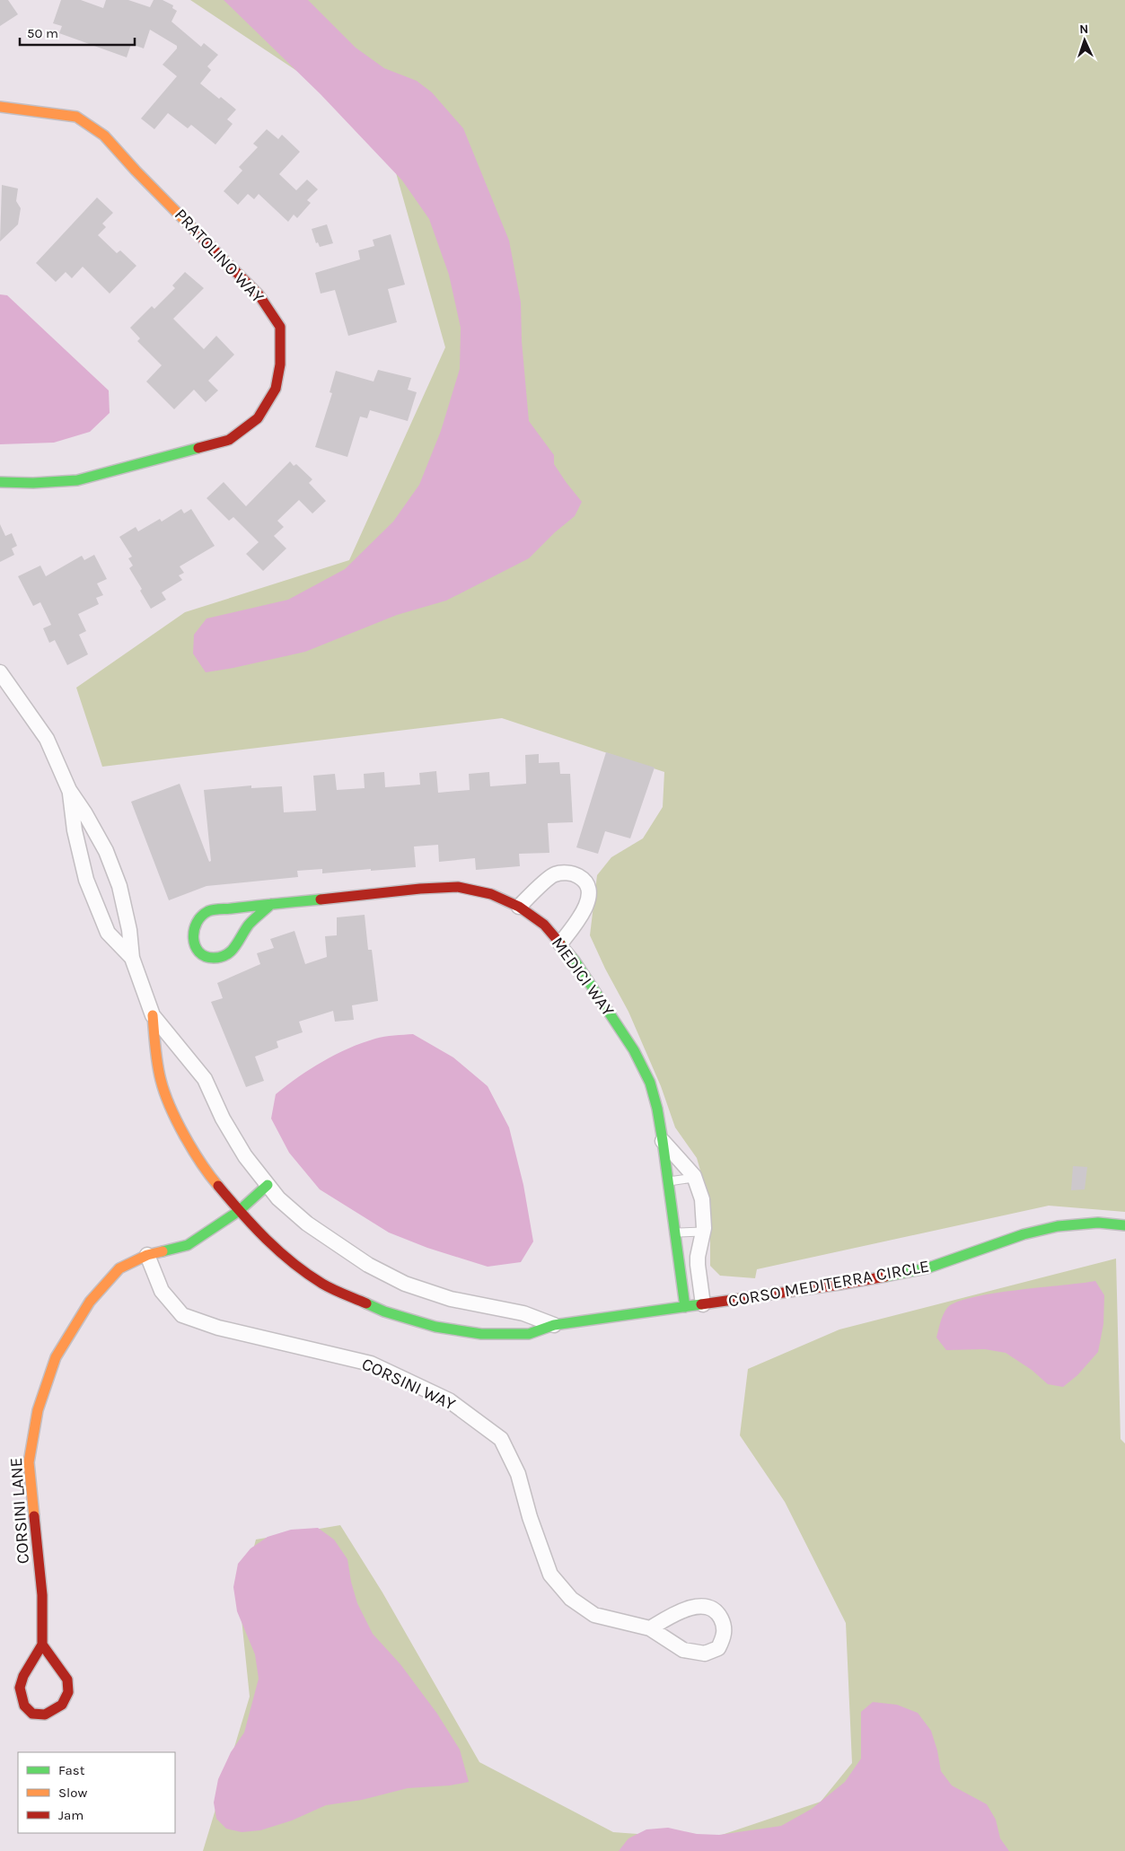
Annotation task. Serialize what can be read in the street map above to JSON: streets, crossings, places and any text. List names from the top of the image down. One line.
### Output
{"streets":{"street":["PRATOLINO WAY","MEDICI WAY","CORSO MEDITERRA CIRCLE","CORSINI WAY","CORSINI LANE"]},"crossings":[["MEDICI WAY","CORSO MEDITERRA CIRCLE"],["CORSINI WAY","CORSINI LANE"]],"legend":["Fast","Slow","Jam"],"scale_bar":"50 m","north":"top"}
